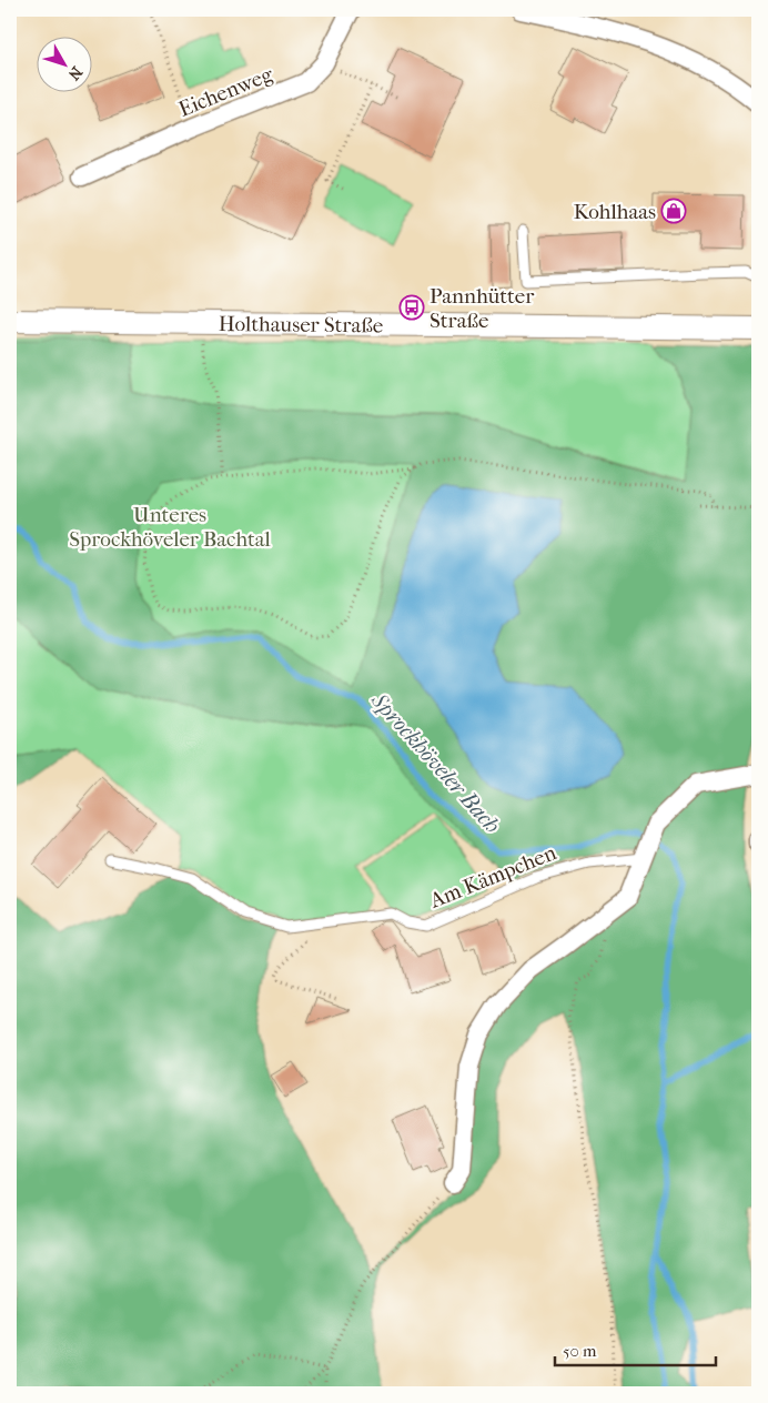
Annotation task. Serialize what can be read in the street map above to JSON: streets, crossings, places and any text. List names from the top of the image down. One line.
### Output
{"streets":{"street":["Eichenweg","Holthauser Straße"],"lane":["Am Kämpchen"]},"water":["Sprockhöveler Bach"],"parks":["Unteres Sprockhöveler Bachtal"],"places":{"shop":["Kohlhaas"],"bus stop":["Pannhütter Straße"]},"scale_bar":"50 m","north":"bottom right"}
